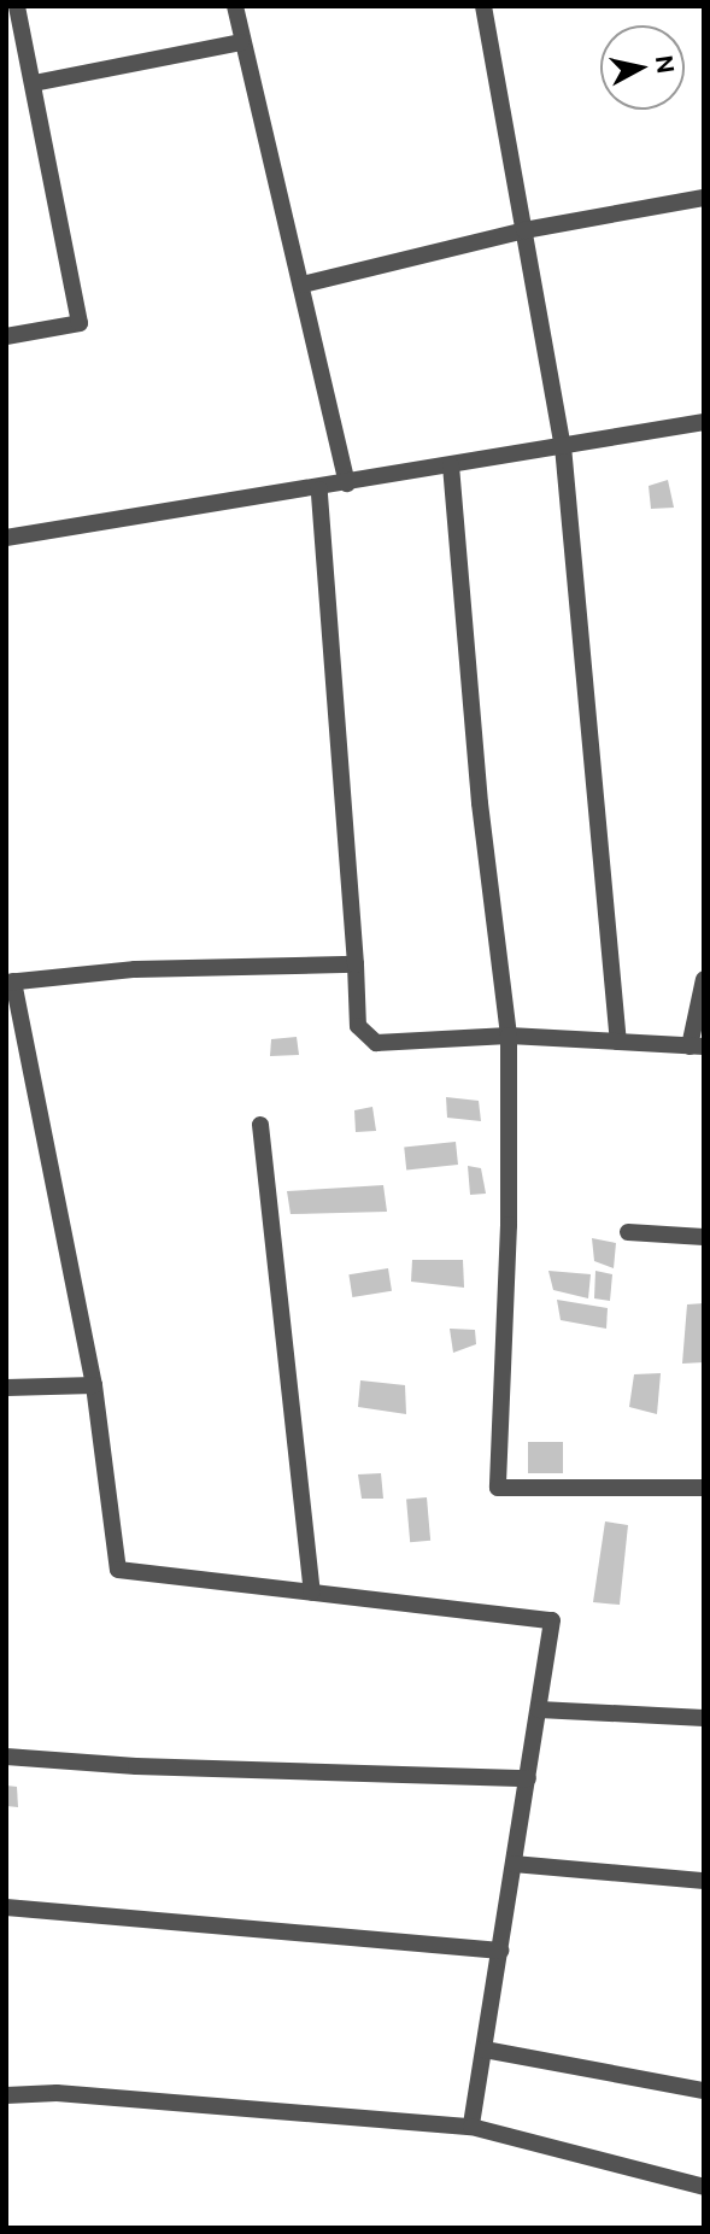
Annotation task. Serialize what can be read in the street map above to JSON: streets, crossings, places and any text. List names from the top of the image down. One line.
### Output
{"north":"right"}
